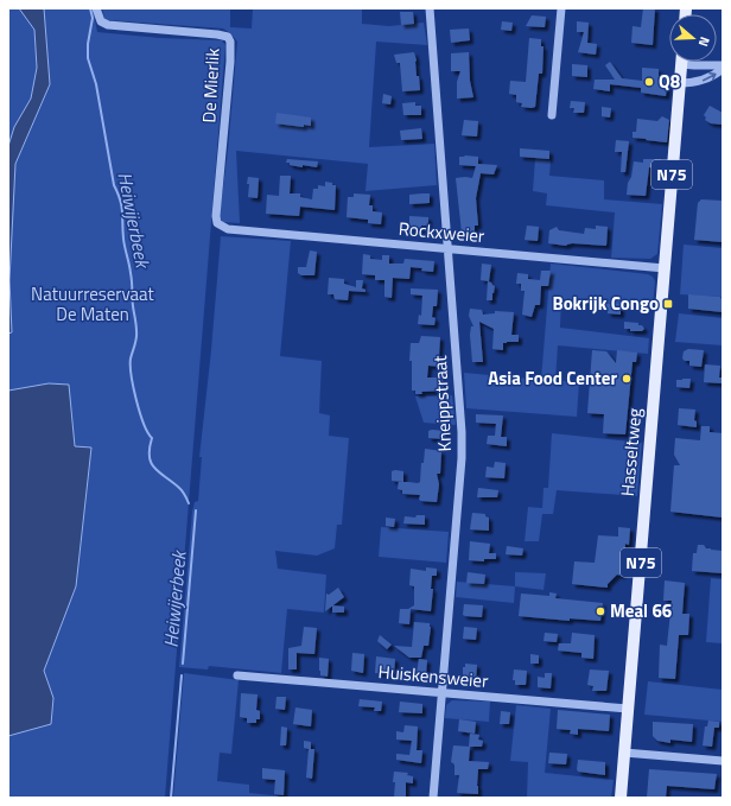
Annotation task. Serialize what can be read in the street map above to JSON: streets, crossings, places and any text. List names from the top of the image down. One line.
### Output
{"streets":{"main road":["N75","Hasseltweg"],"street":["De Mierlik","Rockxweier","Kneippstraat","Huiskensweier"]},"crossings":[["De Mierlik","Rockxweier"],["Rockxweier","Kneippstraat"],["Rockxweier","Hasseltweg"],["Kneippstraat","Huiskensweier"],["Hasseltweg","Huiskensweier"]],"water":["Heiwijerbeek"],"parks":["Natuurreservaat De Maten"],"places":{"other":["Q8","Asia Food Center","Meal 66"],"transit":["Bokrijk Congo"]},"north":"right"}
